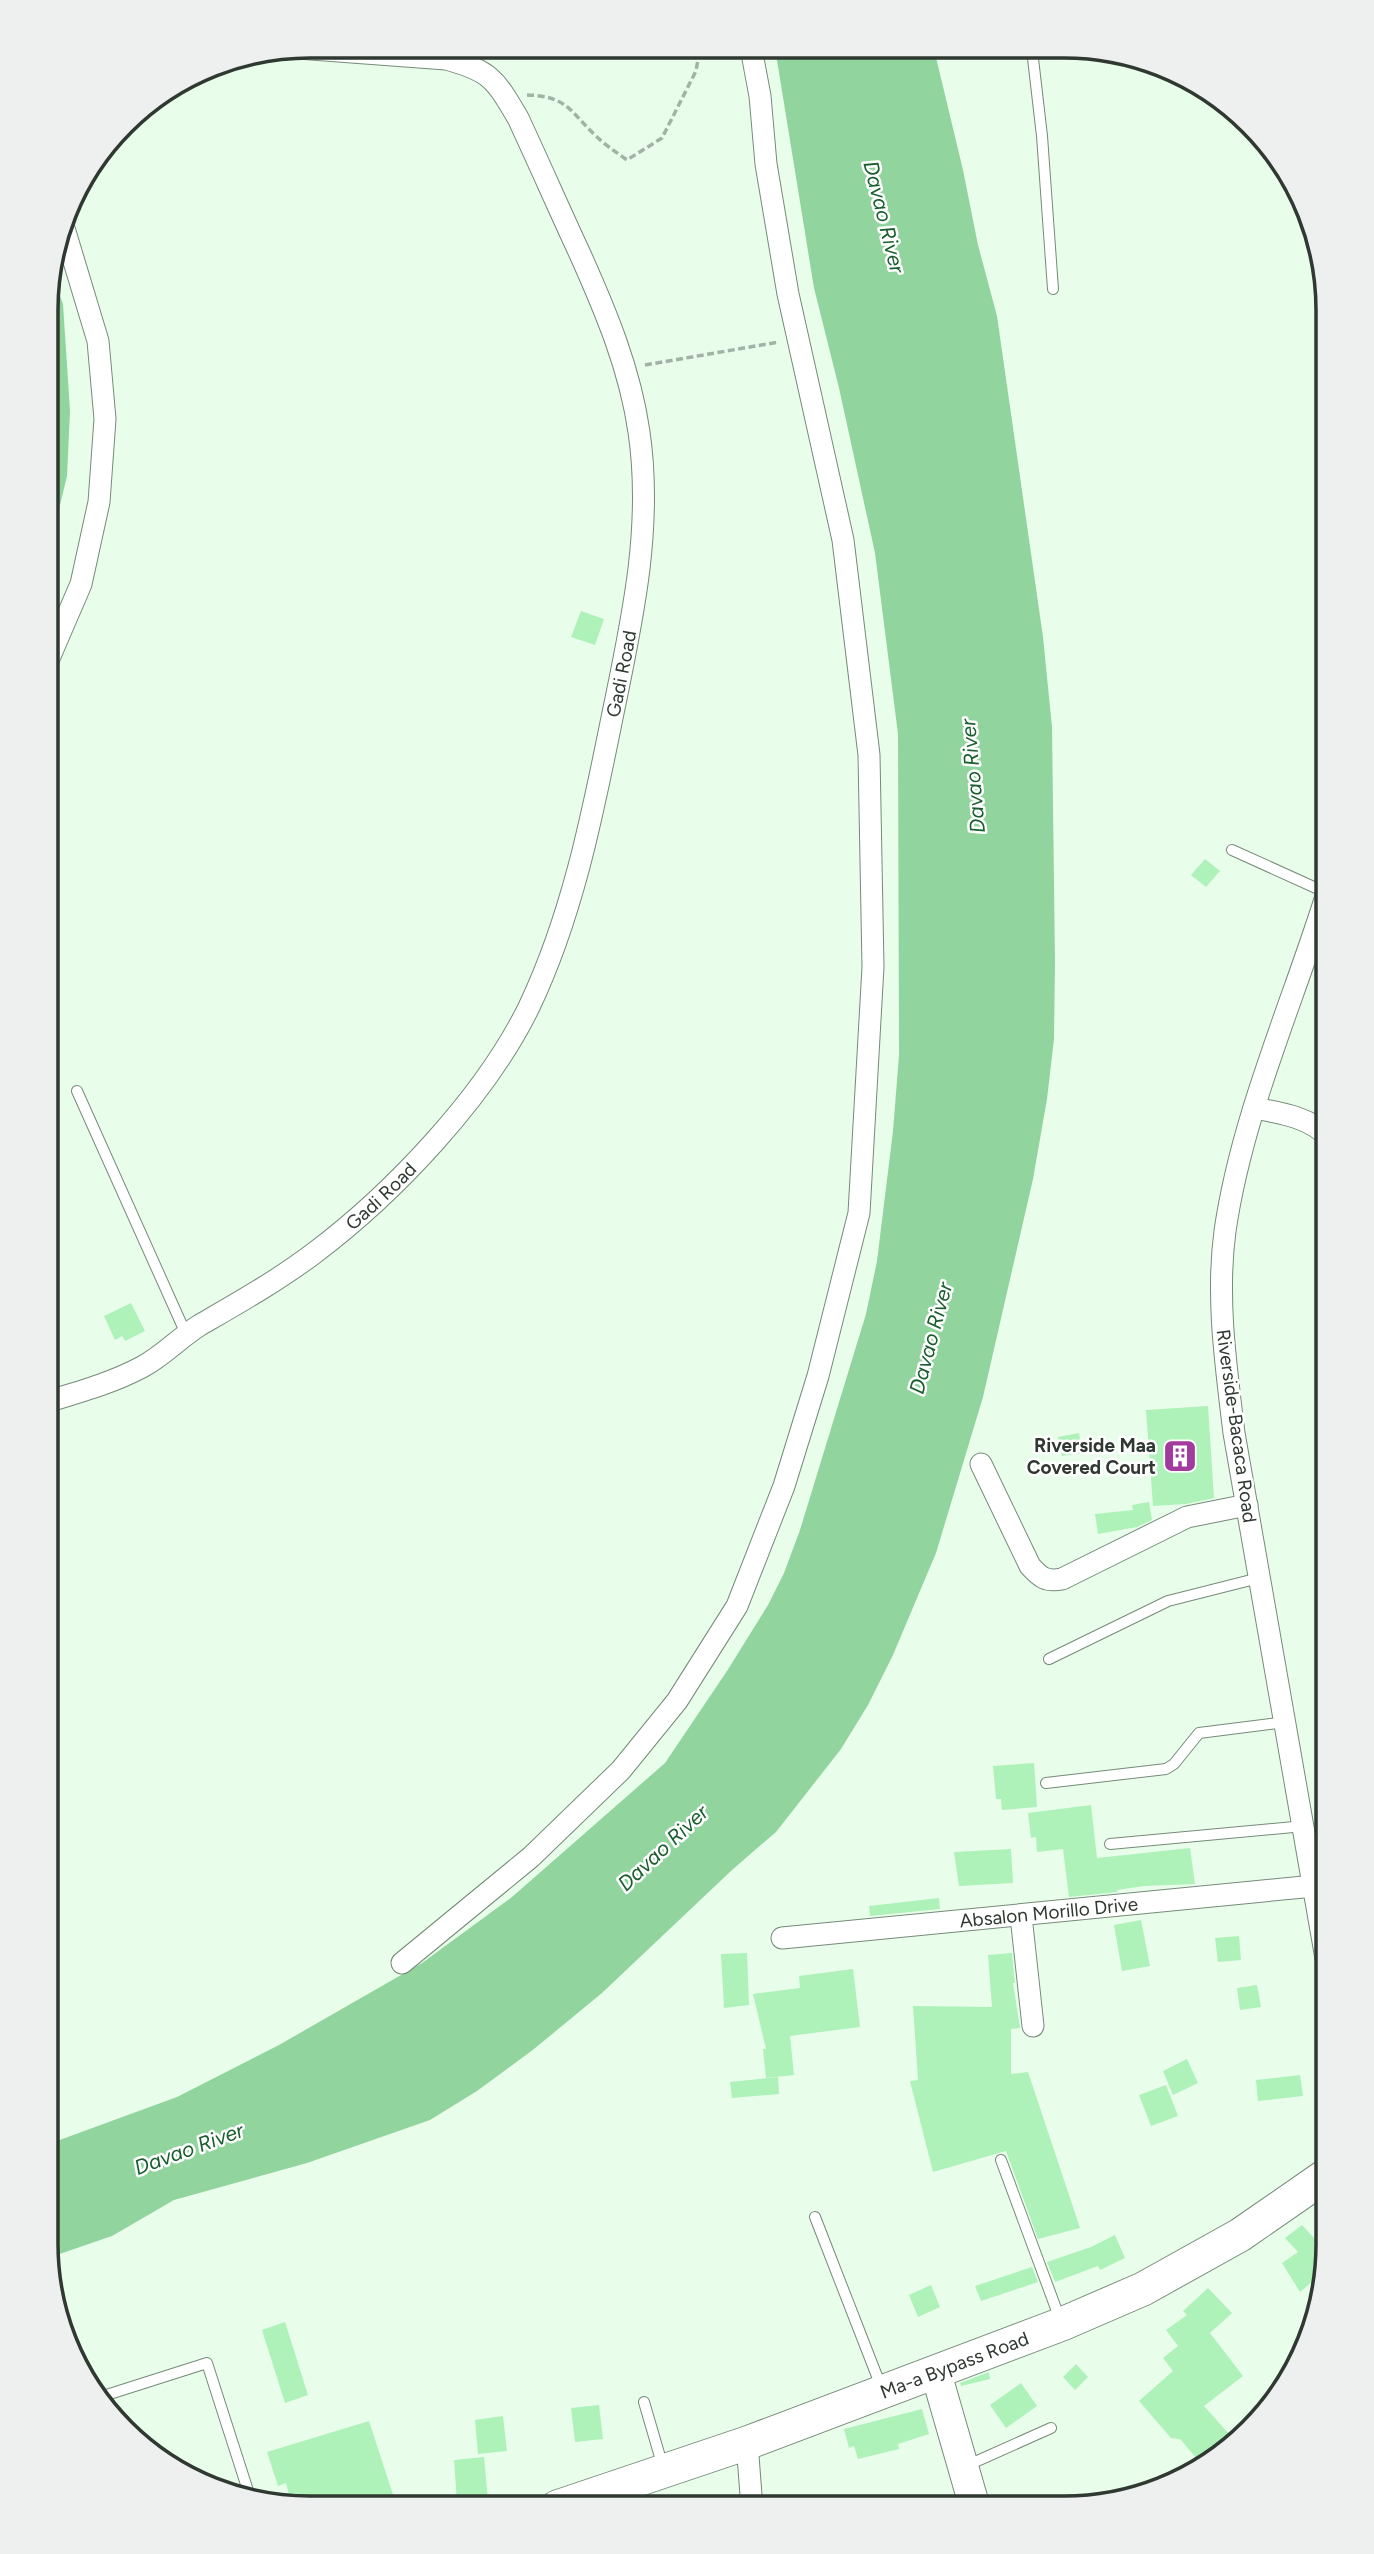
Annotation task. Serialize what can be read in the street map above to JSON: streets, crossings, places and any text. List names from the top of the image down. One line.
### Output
{"streets":{"main road":["Ma-a Bypass Road"],"street":["Gadi Road","Riverside-Bacaca Road","Absalon Morillo Drive"]},"crossings":[["Riverside-Bacaca Road","Absalon Morillo Drive"]],"water":["Davao River"],"places":{"building":["Riverside Maa Covered Court"]}}
